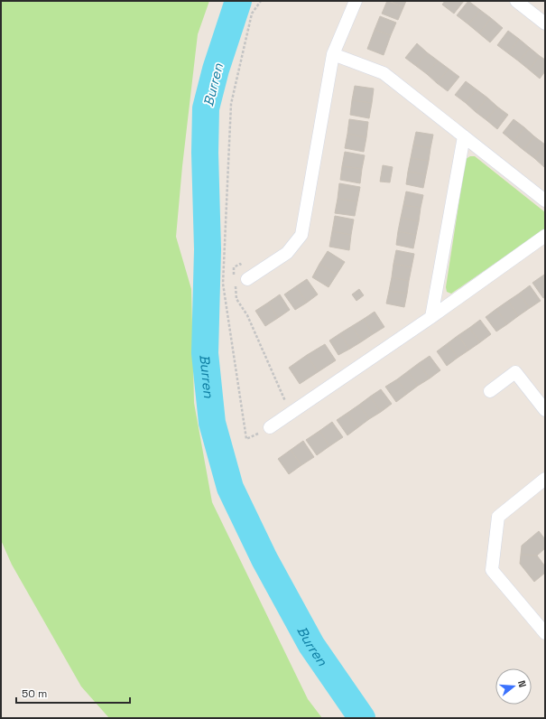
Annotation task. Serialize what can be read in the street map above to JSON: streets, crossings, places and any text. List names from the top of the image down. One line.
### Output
{"water":["Burren"],"scale_bar":"50 m","north":"right"}
